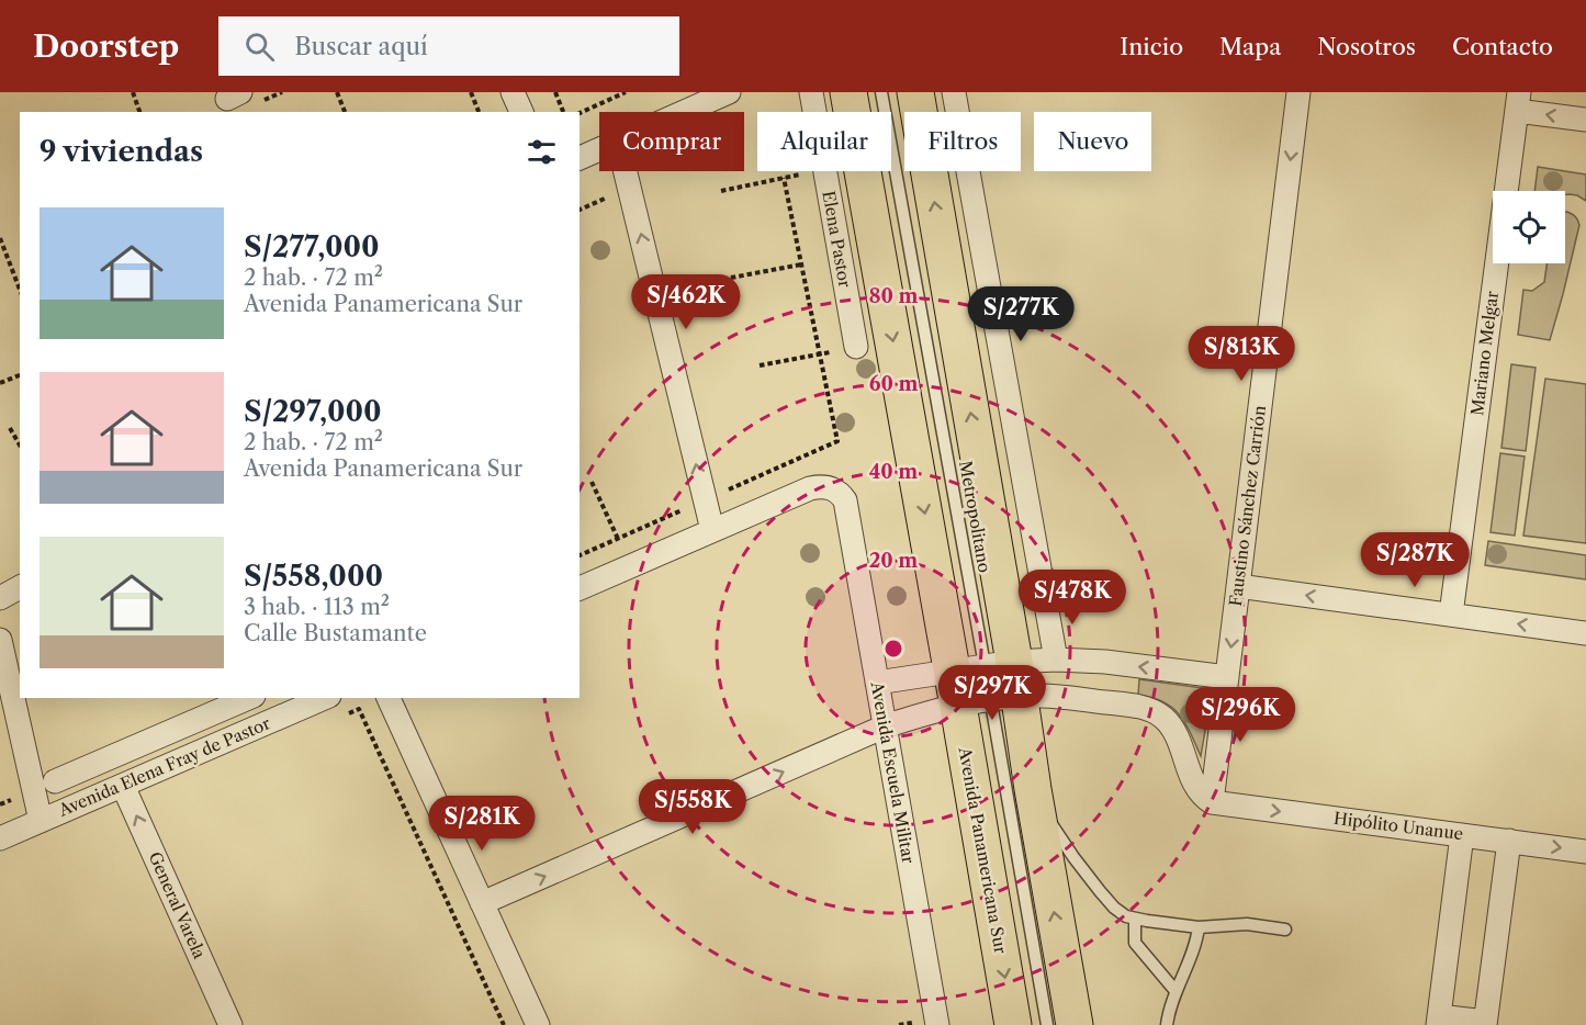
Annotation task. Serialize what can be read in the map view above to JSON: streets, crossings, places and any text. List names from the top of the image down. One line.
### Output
{"streets":{"main road":["Avenida Panamericana Sur"],"street":["Elena Pastor","Mariano Melgar","Faustino Sánchez Carrión","Avenida Elena Fray de Pastor","Avenida Escuela Militar","Hipólito Unanue","General Varela"],"lane":["Metropolitano"]},"crossings":[["Faustino Sánchez Carrión","Hipólito Unanue"],["Metropolitano","Avenida Panamericana Sur"],["Avenida Elena Fray de Pastor","General Varela"]],"one_way":["Faustino Sánchez Carrión","Hipólito Unanue","General Varela"],"page":{"header":"Doorstep","search":"Buscar aquí","nav":["Inicio","Mapa","Nosotros","Contacto"],"chip":["Comprar","Alquilar","Filtros","Nuevo"],"heading":"9 viviendas","list":[{"name":"S/277,000","note":"2 hab. · 72 m² · Avenida Panamericana Sur"},{"name":"S/297,000","note":"2 hab. · 72 m² · Avenida Panamericana Sur"},{"name":"S/558,000","note":"3 hab. · 113 m² · Calle Bustamante"}],"price":["S/462K","S/277K","S/813K","S/287K","S/478K","S/297K","S/296K","S/558K","S/281K"]},"rings":["80 m","60 m","40 m","20 m"]}
